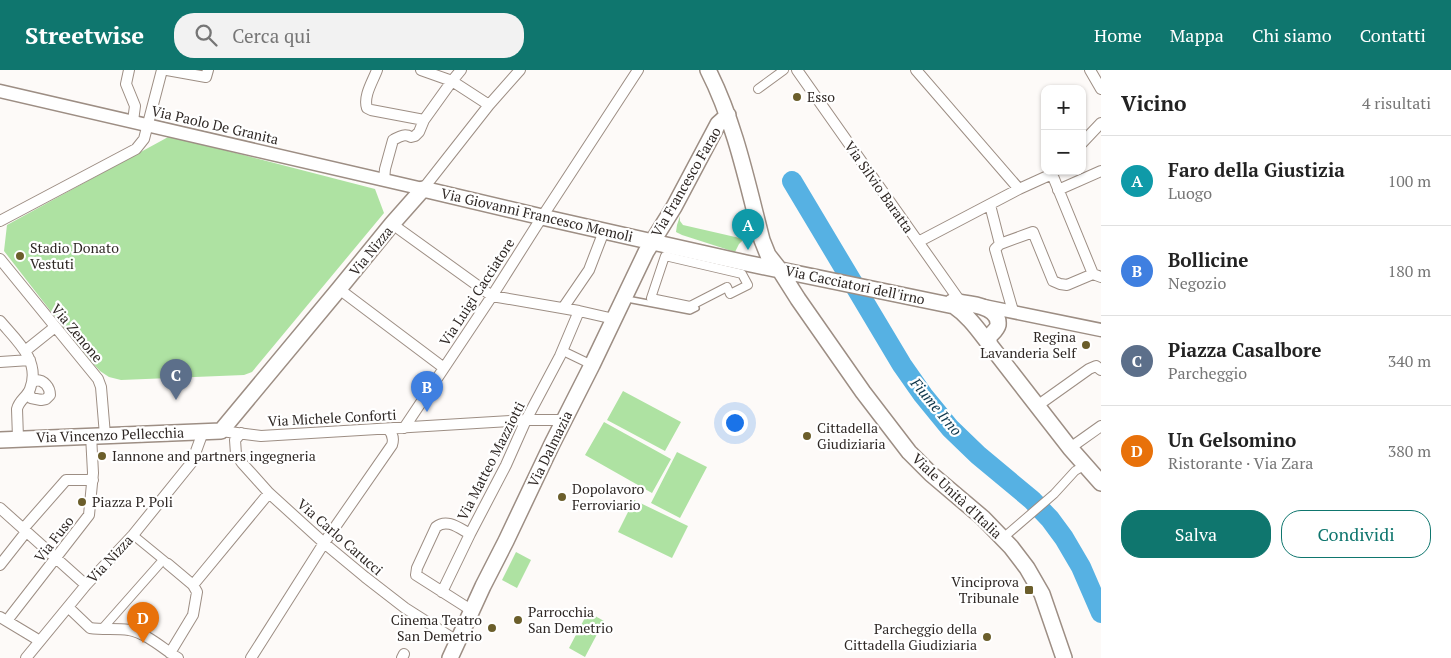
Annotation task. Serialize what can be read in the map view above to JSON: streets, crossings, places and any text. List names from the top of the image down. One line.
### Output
{"streets":{"main road":["Via Francesco Farao","Via Silvio Baratta","Via Giovanni Francesco Memoli","Via Nizza","Via Cacciatori dell'irno","Via Vincenzo Pellecchia","Via Dalmazia","Viale Unità d'Italia"],"street":["Via Paolo De Granita","Via Luigi Cacciatore","Via Zenone","Via Michele Conforti","Via Matteo Mazziotti","Via Carlo Carucci","Via Fuso"]},"crossings":[["Via Paolo De Granita","Via Giovanni Francesco Memoli"],["Via Paolo De Granita","Via Nizza"],["Via Francesco Farao","Via Giovanni Francesco Memoli"],["Via Francesco Farao","Via Cacciatori dell'irno"],["Via Francesco Farao","Via Dalmazia"],["Via Francesco Farao","Viale Unità d'Italia"],["Via Silvio Baratta","Via Cacciatori dell'irno"],["Via Giovanni Francesco Memoli","Via Nizza"],["Via Giovanni Francesco Memoli","Via Cacciatori dell'irno"],["Via Giovanni Francesco Memoli","Via Luigi Cacciatore"],["Via Giovanni Francesco Memoli","Via Dalmazia"],["Via Nizza","Via Michele Conforti"],["Via Nizza","Via Vincenzo Pellecchia"],["Via Cacciatori dell'irno","Via Dalmazia"],["Via Cacciatori dell'irno","Viale Unità d'Italia"],["Via Luigi Cacciatore","Via Michele Conforti"],["Via Zenone","Via Vincenzo Pellecchia"],["Via Zenone","Via Fuso"],["Via Michele Conforti","Via Vincenzo Pellecchia"],["Via Michele Conforti","Via Dalmazia"],["Via Michele Conforti","Via Matteo Mazziotti"],["Via Michele Conforti","Via Carlo Carucci"],["Via Vincenzo Pellecchia","Via Fuso"],["Via Dalmazia","Via Carlo Carucci"]],"water":["Fiume Irno"],"places":{"other":["Esso","Stadio Donato Vestuti","Regina Lavanderia Self","Cittadella Giudiziaria","Iannone and partners ingegneria","Dopolavoro Ferroviario","Piazza P. Poli","Parrocchia San Demetrio","Cinema Teatro San Demetrio","Parcheggio della Cittadella Giudiziaria"],"transit":["Vinciprova Tribunale"]},"page":{"header":"Streetwise","search":"Cerca qui","nav":["Home","Mappa","Chi siamo","Contatti"],"heading":["Vicino","4 risultati"],"map_buttons":["+","−"],"list":[{"mark":"A","name":"Faro della Giustizia","note":"Luogo","value":"100 m"},{"mark":"B","name":"Bollicine","note":"Negozio","value":"180 m"},{"mark":"C","name":"Piazza Casalbore","note":"Parcheggio","value":"340 m"},{"mark":"D","name":"Un Gelsomino","note":"Ristorante · Via Zara","value":"380 m"}],"pins":["A","C","B","D"],"buttons":["Salva","Condividi"]}}
